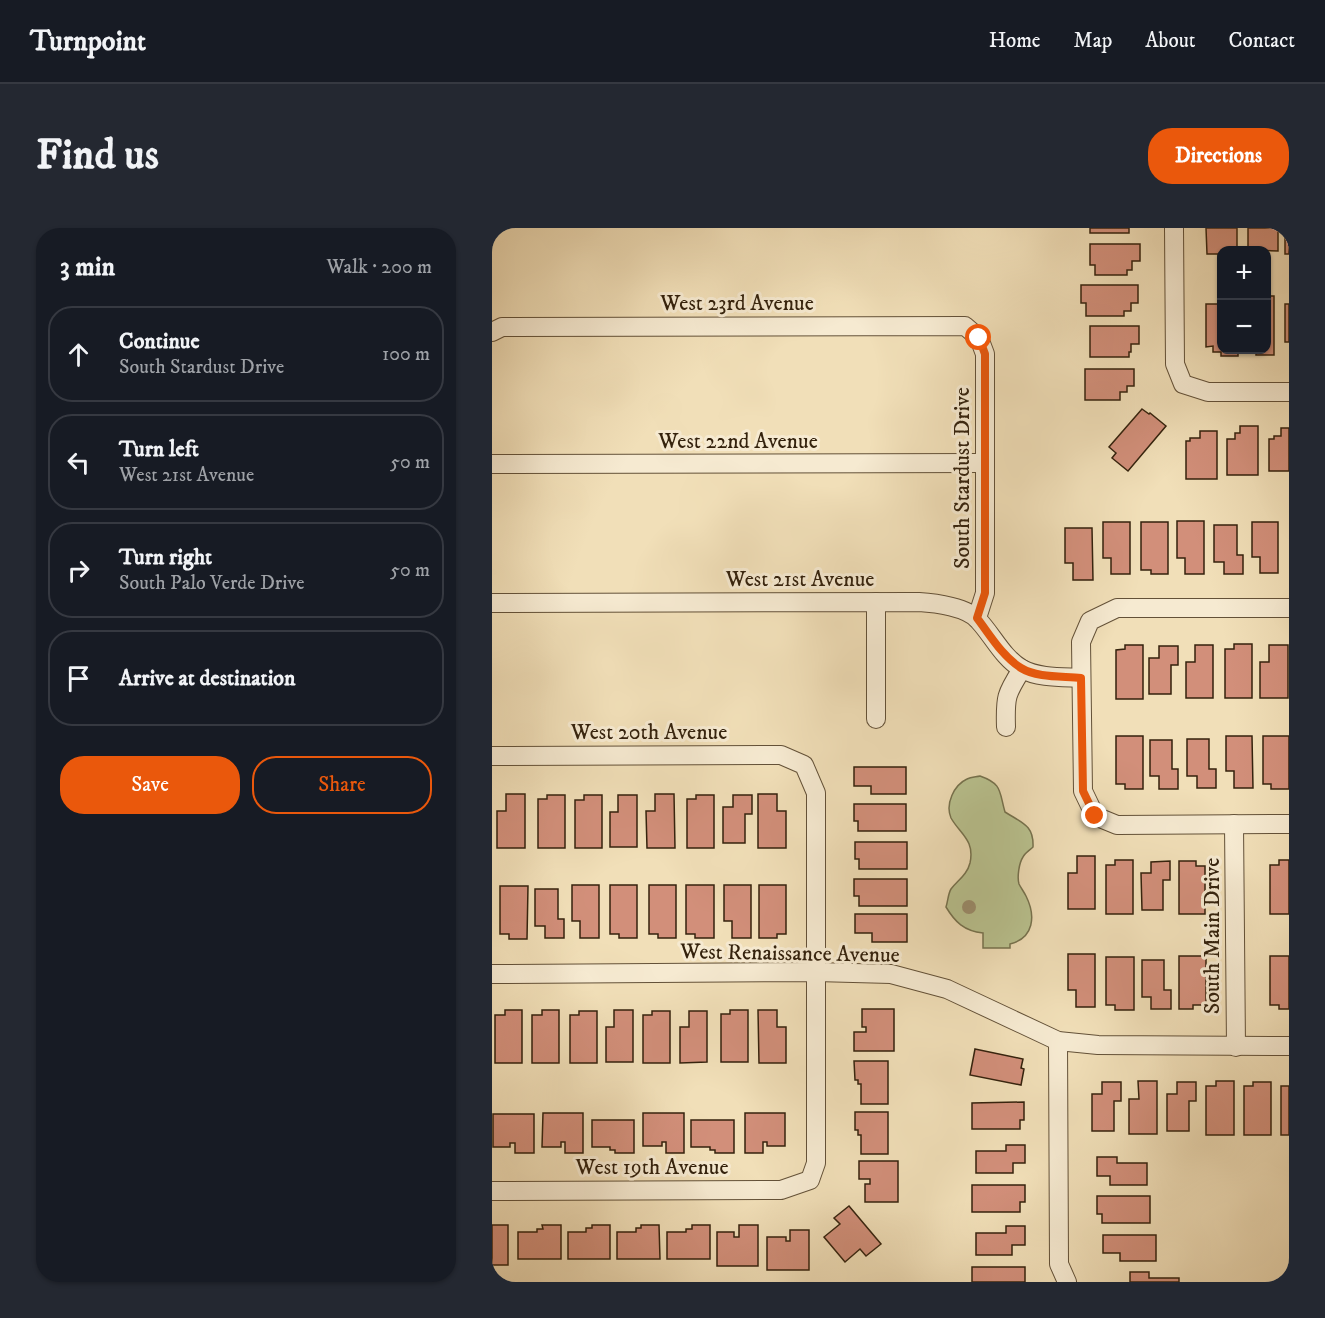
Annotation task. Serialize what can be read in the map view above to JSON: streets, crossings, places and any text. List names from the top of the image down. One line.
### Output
{"streets":{"street":["West 23rd Avenue","West 22nd Avenue","South Stardust Drive","West 21st Avenue","West 20th Avenue","South Main Drive","West Renaissance Avenue","West 19th Avenue"]},"crossings":[["West 23rd Avenue","South Stardust Drive"],["West 22nd Avenue","South Stardust Drive"],["South Stardust Drive","West 21st Avenue"],["West 20th Avenue","West Renaissance Avenue"],["West 20th Avenue","West 19th Avenue"],["South Main Drive","West Renaissance Avenue"],["West Renaissance Avenue","West 19th Avenue"]],"page":{"header":"Turnpoint","nav":["Home","Map","About","Contact"],"buttons":["Directions",["Save","Share"]],"title":"Find us","heading":["3 min","Walk · 200 m"],"map_buttons":["+","−"],"list":[["Continue","South Stardust Drive","100 m"],["Turn left","West 21st Avenue","50 m"],["Turn right","South Palo Verde Drive","50 m"],"Arrive at destination"]}}
